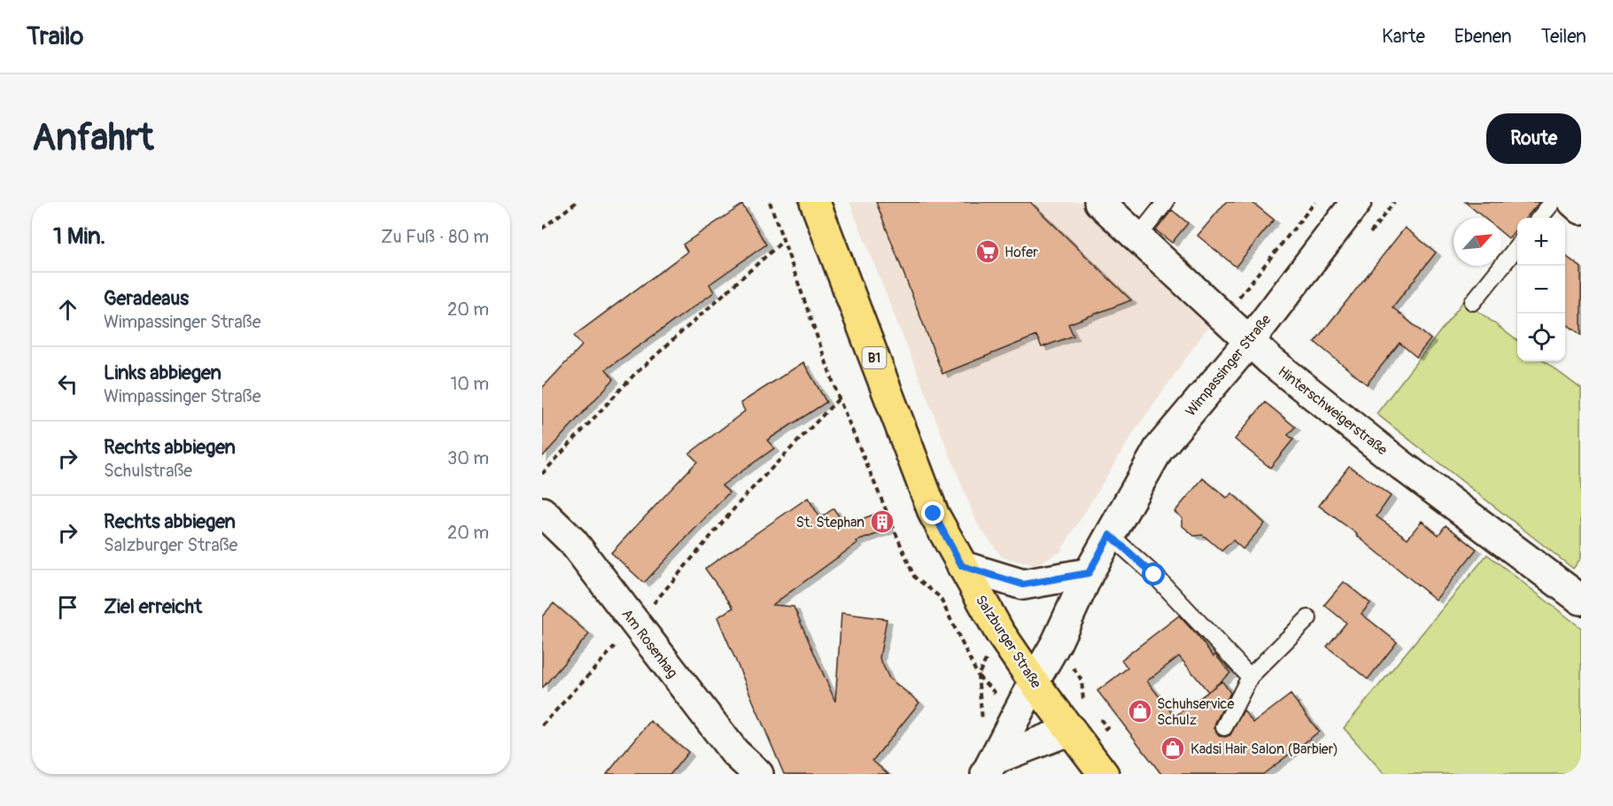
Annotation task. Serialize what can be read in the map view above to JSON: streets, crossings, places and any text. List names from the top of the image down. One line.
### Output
{"streets":{"main road":["B1","Salzburger Straße"],"street":["Wimpassinger Straße","Hinterschweigerstraße","Am Rosenhag"]},"crossings":[["Wimpassinger Straße","Hinterschweigerstraße"],["Wimpassinger Straße","Salzburger Straße"]],"places":{"supermarket":["Hofer"],"building":["St. Stephan"],"shop":["Schuhservice Schulz","Kadsi Hair Salon (Barbier)"]},"north":"top right","page":{"header":"Trailo","nav":["Karte","Ebenen","Teilen"],"buttons":"Route","title":"Anfahrt","heading":["1 Min.","Zu Fuß · 80 m"],"map_buttons":["+","−"],"list":[["Geradeaus","Wimpassinger Straße","20 m"],["Links abbiegen","Wimpassinger Straße","10 m"],["Rechts abbiegen","Schulstraße","30 m"],["Rechts abbiegen","Salzburger Straße","20 m"],"Ziel erreicht"]}}
